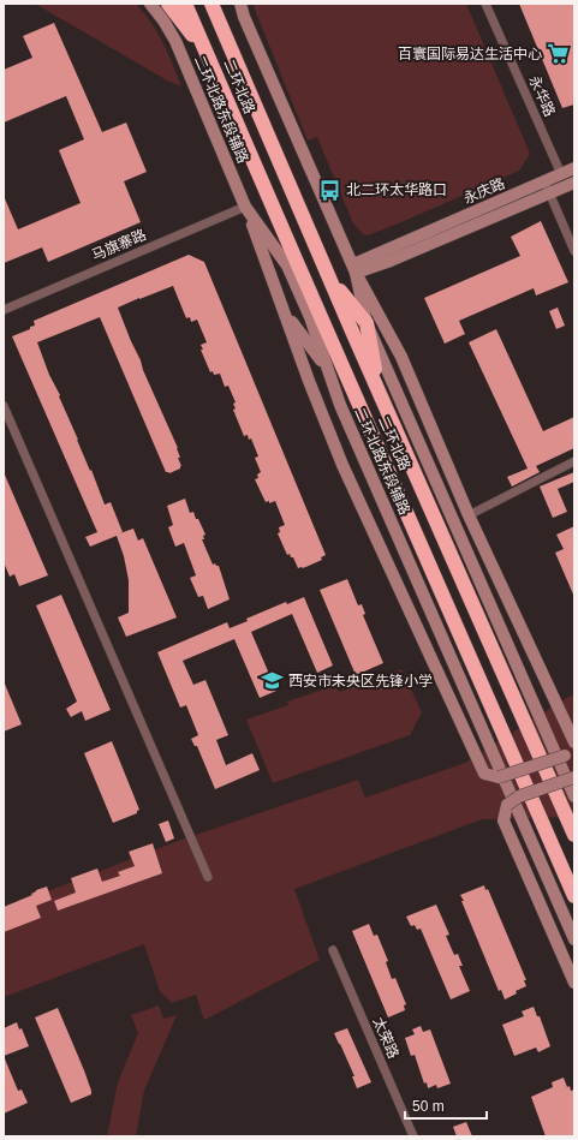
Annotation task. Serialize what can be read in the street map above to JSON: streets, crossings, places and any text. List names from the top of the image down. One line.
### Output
{"streets":{"highway":["二环北路"],"main road":["二环北路东段辅路","永庆路"],"street":["永华路","马旗寨路","太荣路"]},"crossings":[["永华路","永庆路"],["二环北路东段辅路","马旗寨路"]],"places":{"supermarket":["百寰国际易达生活中心"],"bus stop":["北二环太华路口"],"school or university":["西安市未央区先锋小学"]},"scale_bar":"50 m"}
